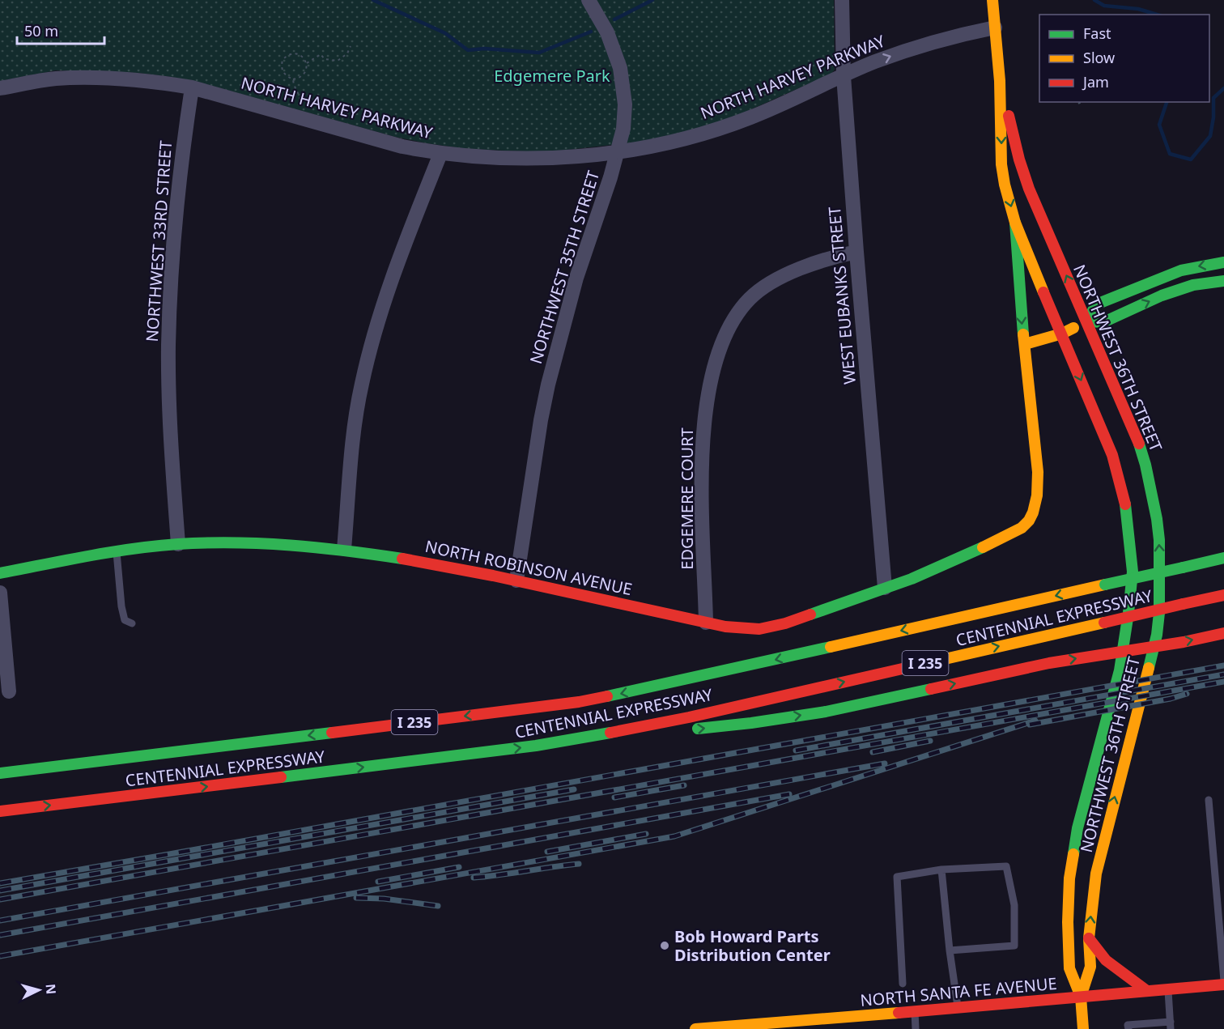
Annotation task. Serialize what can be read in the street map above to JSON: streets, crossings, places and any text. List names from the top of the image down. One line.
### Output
{"streets":{"main road":["NORTHWEST 36TH STREET","NORTH ROBINSON AVENUE","CENTENNIAL EXPRESSWAY","I 235","NORTH SANTA FE AVENUE"],"street":["NORTH HARVEY PARKWAY","NORTHWEST 33RD STREET","NORTHWEST 35TH STREET","WEST EUBANKS STREET","EDGEMERE COURT"]},"crossings":[["NORTH HARVEY PARKWAY","NORTHWEST 33RD STREET"],["NORTH HARVEY PARKWAY","NORTHWEST 35TH STREET"],["NORTH HARVEY PARKWAY","WEST EUBANKS STREET"],["NORTH HARVEY PARKWAY","NORTHWEST 36TH STREET"],["NORTHWEST 33RD STREET","NORTH ROBINSON AVENUE"],["NORTHWEST 35TH STREET","NORTH ROBINSON AVENUE"],["WEST EUBANKS STREET","EDGEMERE COURT"],["WEST EUBANKS STREET","NORTH ROBINSON AVENUE"],["NORTHWEST 36TH STREET","NORTH SANTA FE AVENUE"],["EDGEMERE COURT","NORTH ROBINSON AVENUE"]],"parks":["Edgemere Park"],"places":["Bob Howard Parts Distribution Center"],"legend":["Fast","Slow","Jam"],"scale_bar":"50 m","north":"right"}
